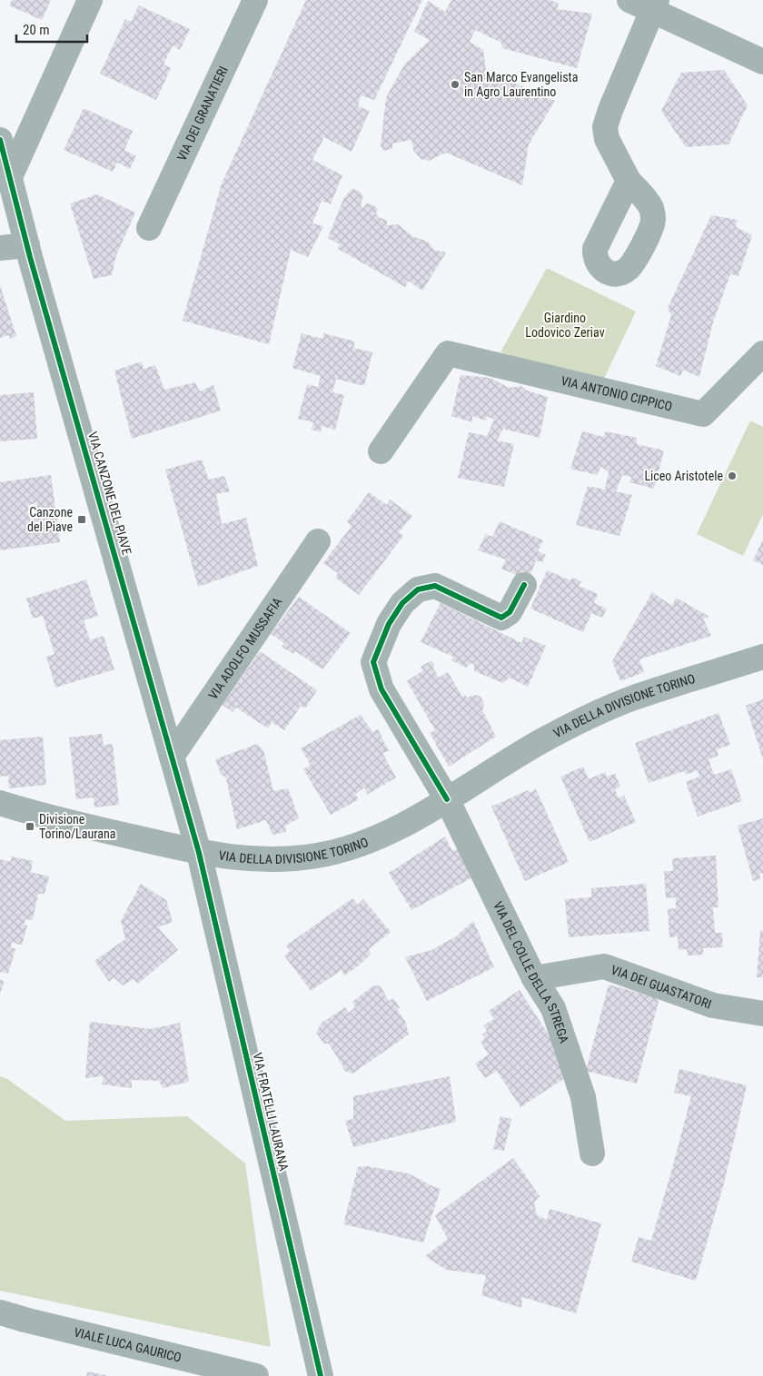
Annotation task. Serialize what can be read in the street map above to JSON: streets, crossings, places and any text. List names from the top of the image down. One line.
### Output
{"streets":{"street":["VIA DEI GRANATIERI","VIA ANTONIO CIPPICO","VIA CANZONE DEL PIAVE","VIA ADOLFO MUSSAFIA","VIA DELLA DIVISIONE TORINO","VIA DEL COLLE DELLA STREGA","VIA DEI GUASTATORI","VIA FRATELLI LAURANA","VIALE LUCA GAURICO"]},"crossings":[["VIA CANZONE DEL PIAVE","VIA ADOLFO MUSSAFIA"],["VIA CANZONE DEL PIAVE","VIA DELLA DIVISIONE TORINO"],["VIA CANZONE DEL PIAVE","VIA FRATELLI LAURANA"],["VIA DELLA DIVISIONE TORINO","VIA DEL COLLE DELLA STREGA"],["VIA DELLA DIVISIONE TORINO","VIA FRATELLI LAURANA"],["VIA DEL COLLE DELLA STREGA","VIA DEI GUASTATORI"]],"parks":["Giardino Lodovico Zeriav"],"places":{"other":["San Marco Evangelista in Agro Laurentino","Liceo Aristotele"],"transit":["Canzone del Piave","Divisione Torino/Laurana"]},"scale_bar":"20 m"}
